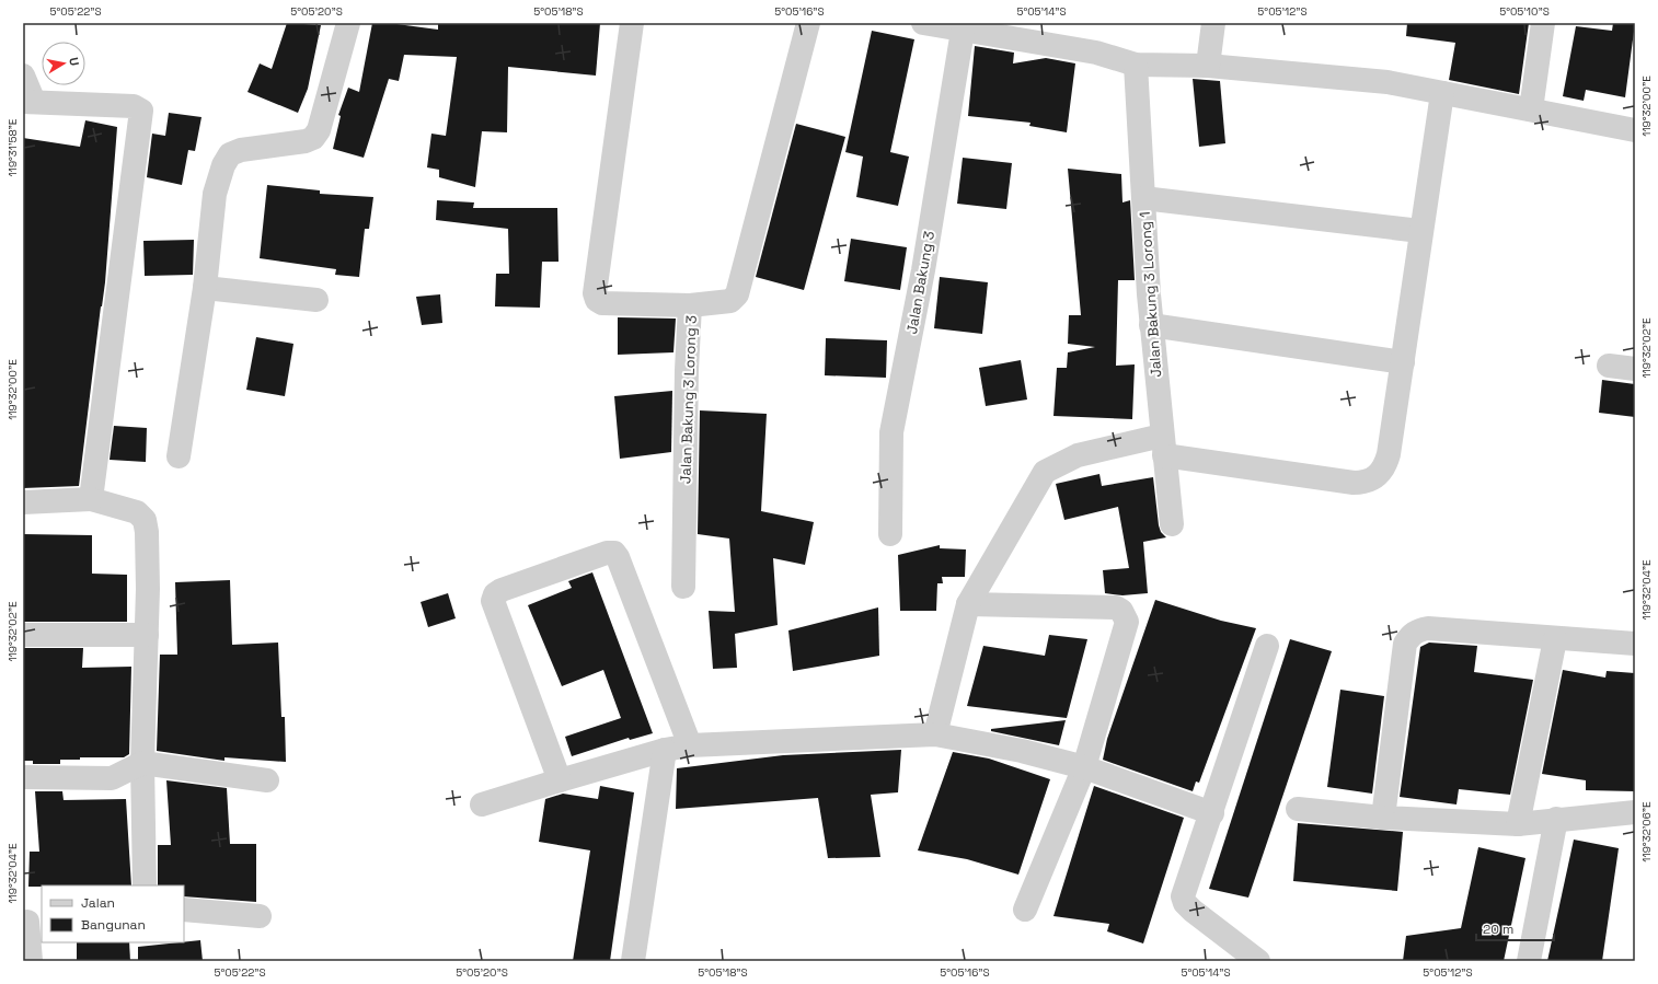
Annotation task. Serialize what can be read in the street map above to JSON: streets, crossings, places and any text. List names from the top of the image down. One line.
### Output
{"streets":{"street":["Jalan Bakung 3","Jalan Bakung 3 Lorong 1","Jalan Bakung 3 Lorong 3"]},"legend":["Jalan","Bangunan"],"scale_bar":"20 m","north":"right","coordinates":["5°05'22\"S","5°05'20\"S","5°05'18\"S","5°05'16\"S","5°05'14\"S","5°05'12\"S","5°05'10\"S","119°32'00\"E","119°31'58\"E","119°32'02\"E","119°32'04\"E","119°32'06\"E"]}
